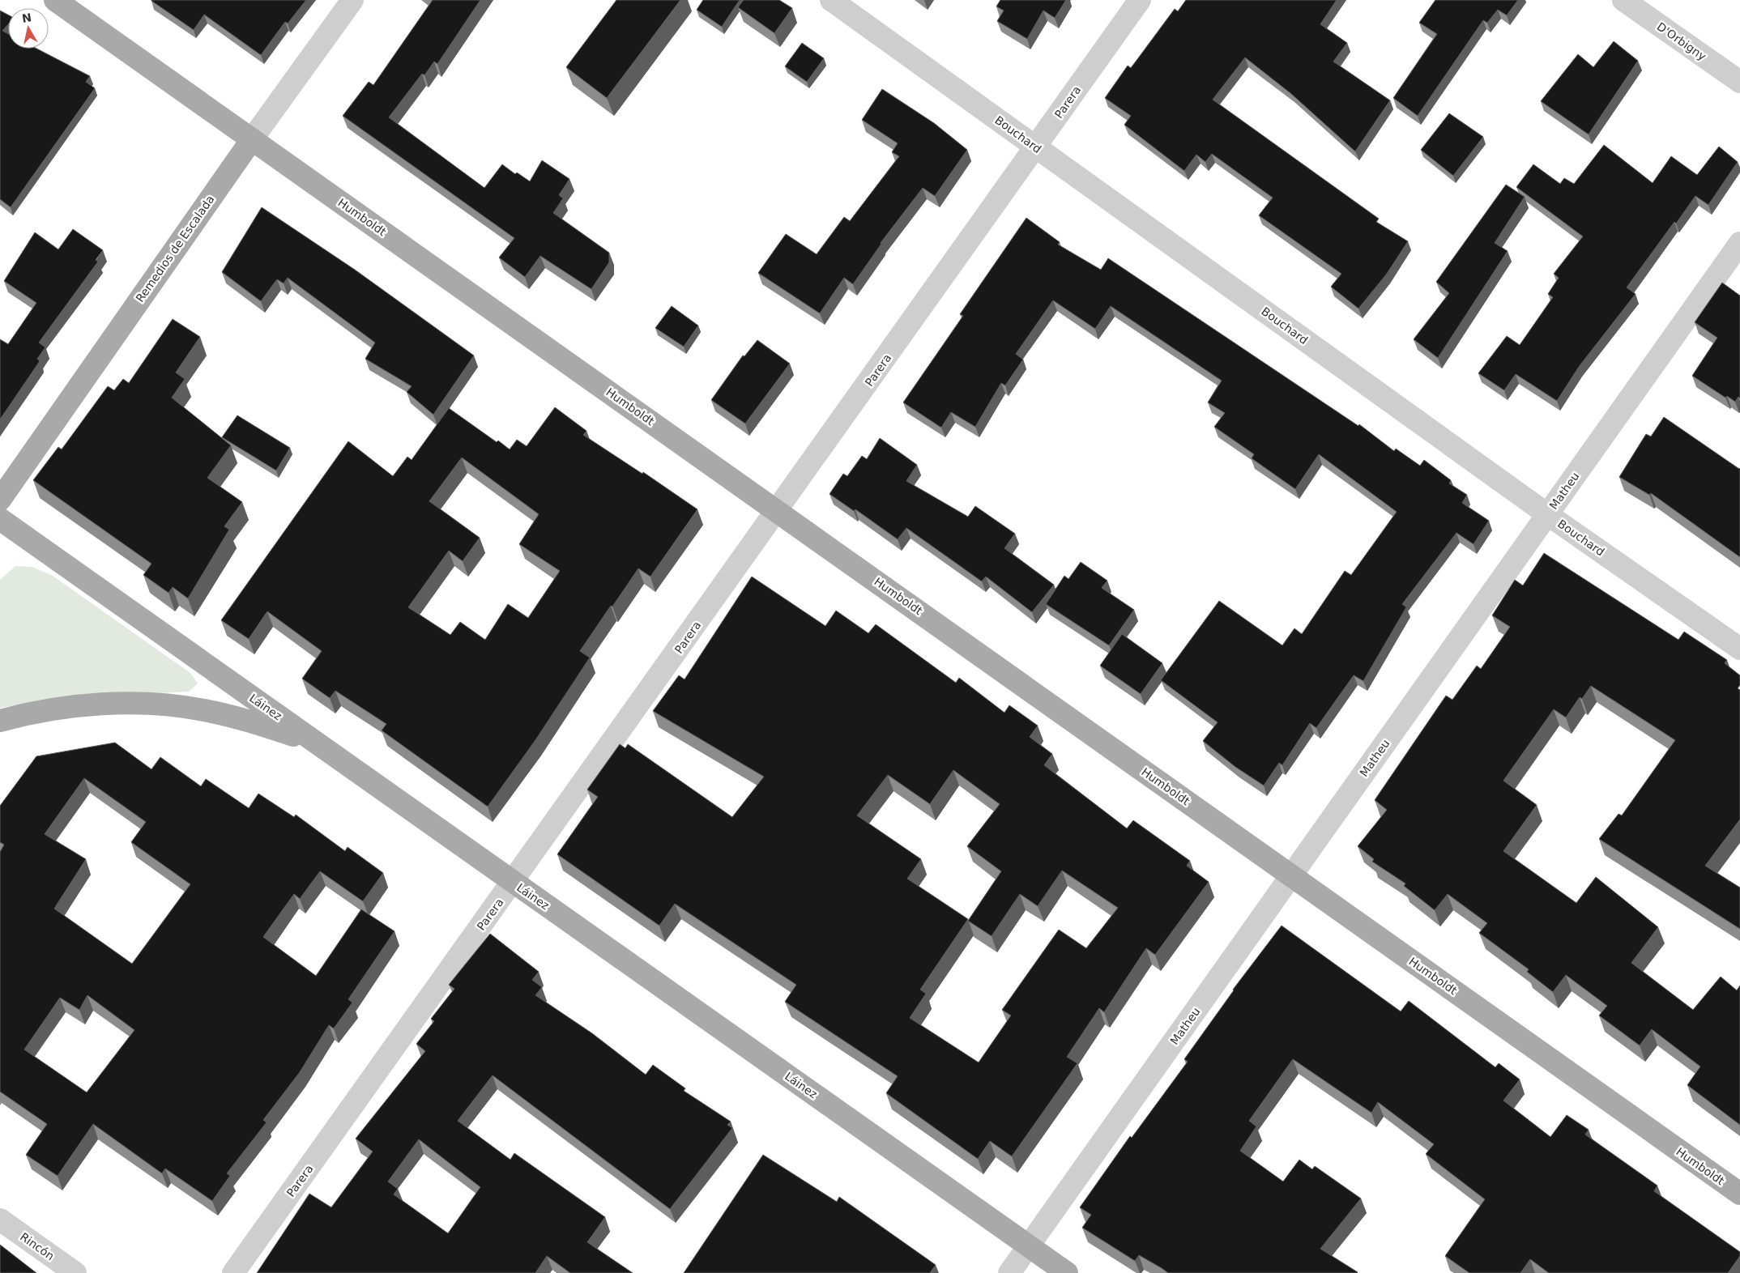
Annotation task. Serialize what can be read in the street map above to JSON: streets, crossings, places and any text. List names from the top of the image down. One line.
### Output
{"streets":{"main road":["Humboldt","Remedios de Escalada","Láinez"],"street":["D'Orbigny","Parera","Bouchard","Matheu","Rincón"]},"crossings":[["Parera","Bouchard"],["Parera","Humboldt"],["Parera","Láinez"],["Bouchard","Matheu"],["Humboldt","Remedios de Escalada"],["Humboldt","Matheu"],["Matheu","Láinez"]],"north":"top"}
